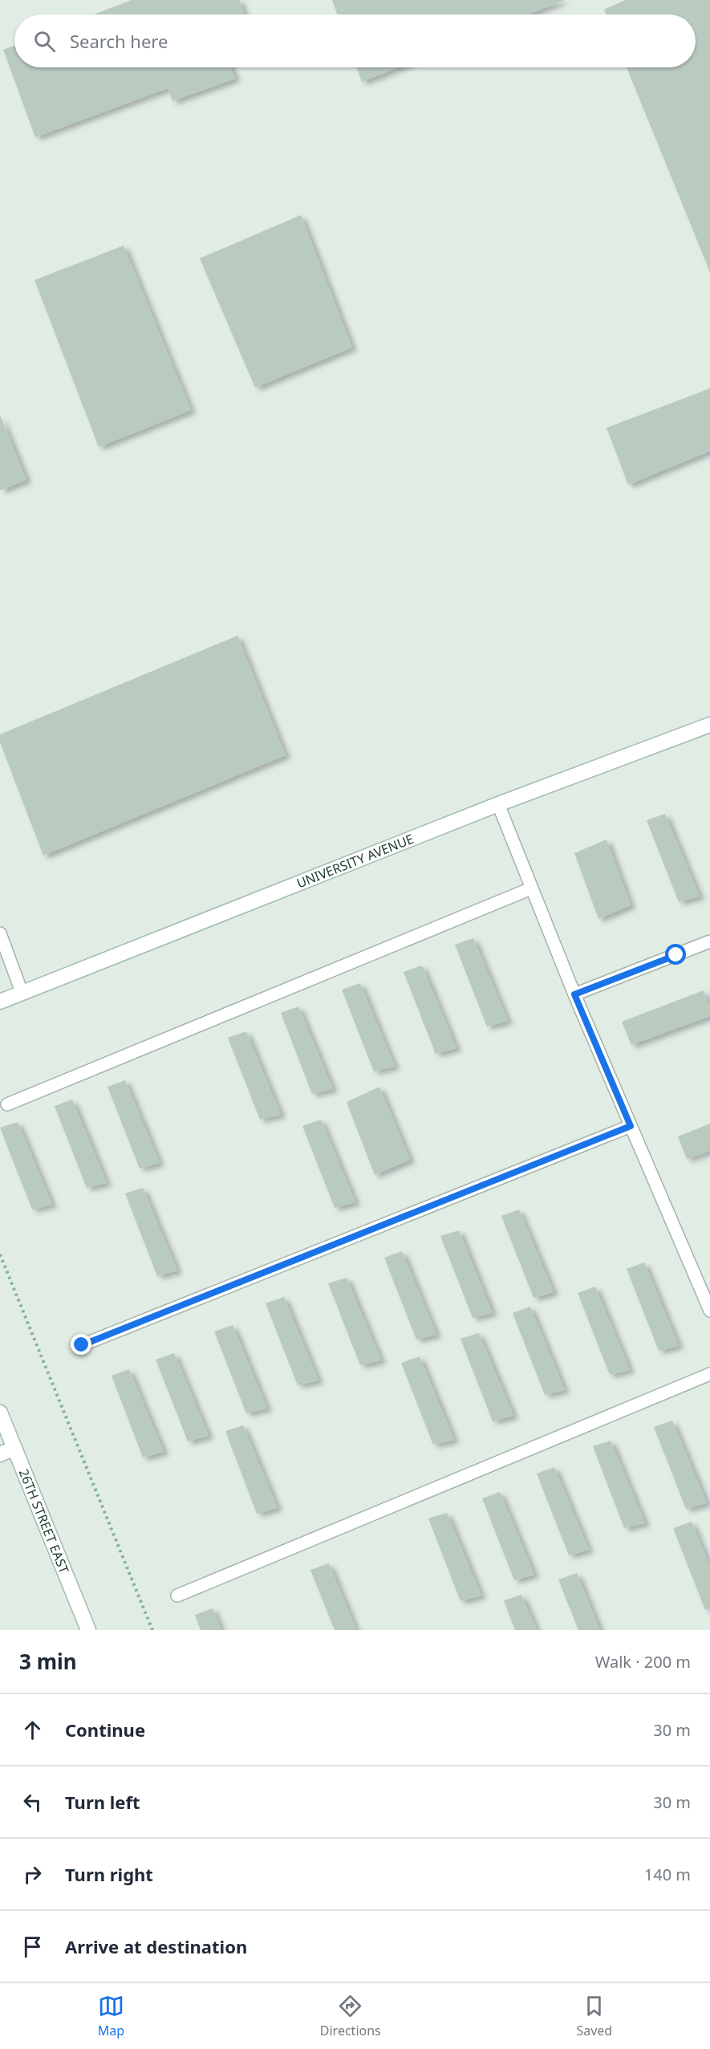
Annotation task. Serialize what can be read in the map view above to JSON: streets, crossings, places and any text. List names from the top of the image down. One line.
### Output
{"streets":{"street":["UNIVERSITY AVENUE","26TH STREET EAST"]},"page":{"search":"Search here","heading":["3 min","Walk · 200 m"],"list":[["Continue","30 m"],["Turn left","30 m"],["Turn right","140 m"],"Arrive at destination"],"nav":["Map","Directions","Saved"]}}
